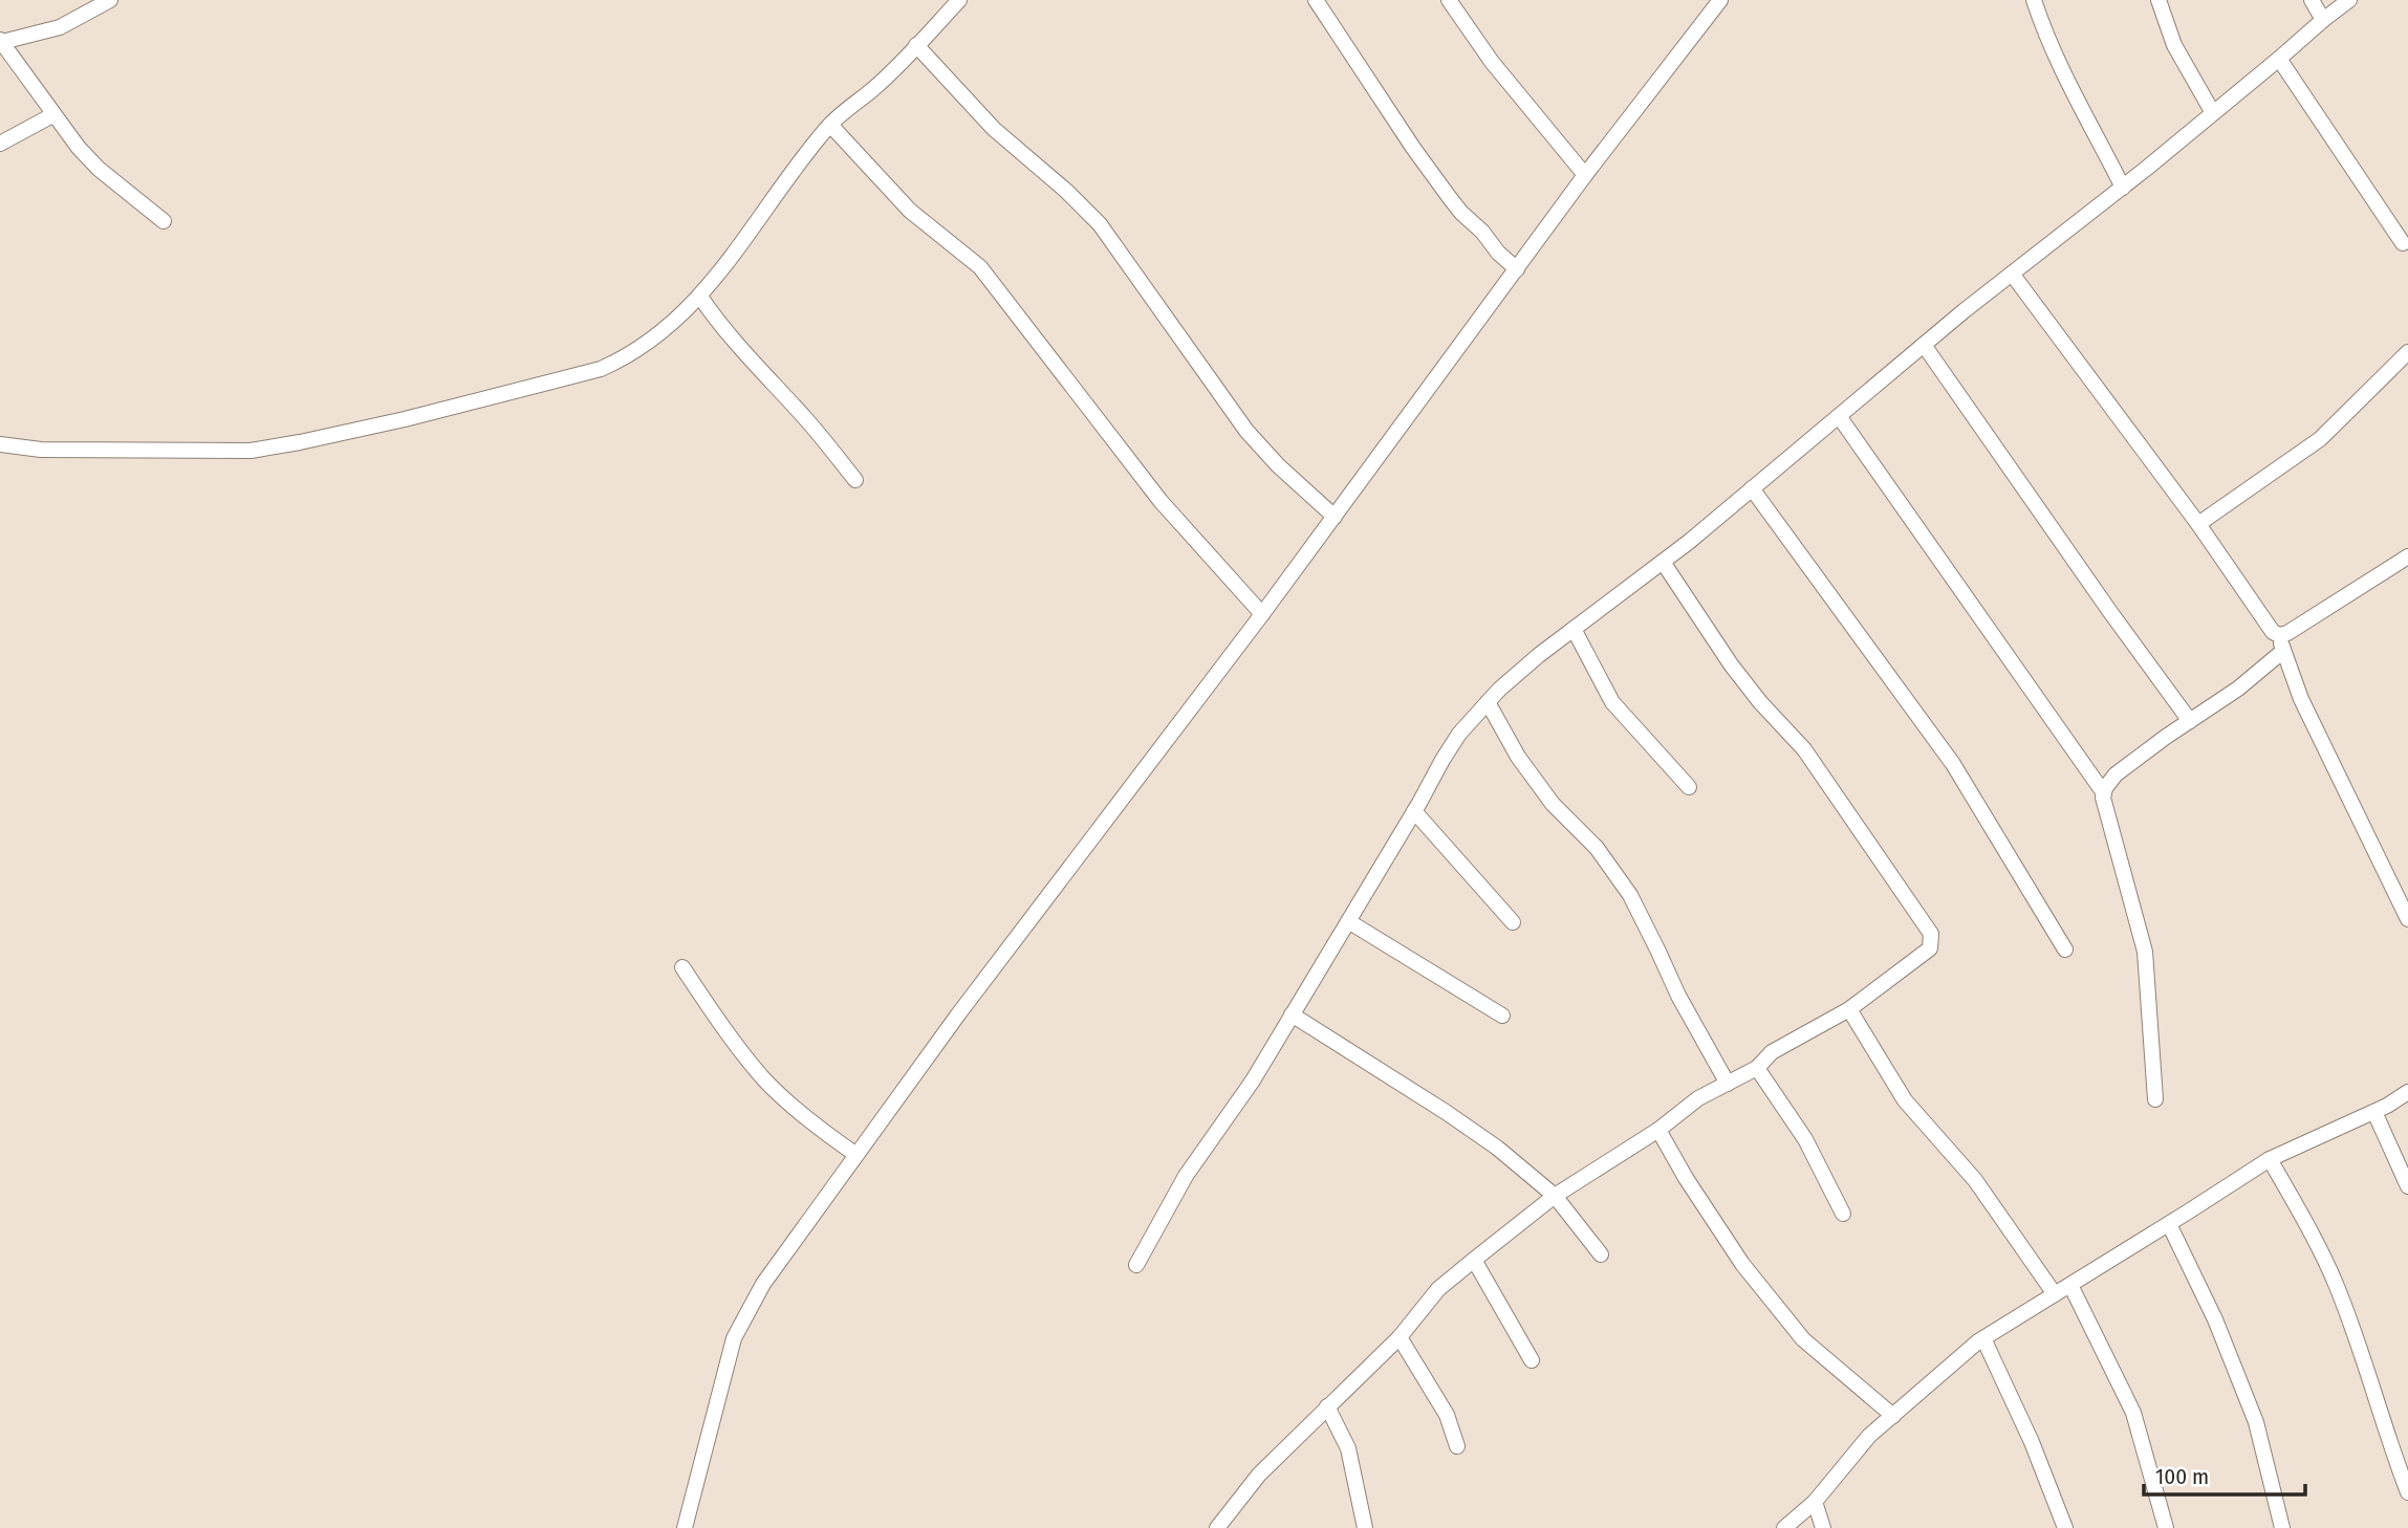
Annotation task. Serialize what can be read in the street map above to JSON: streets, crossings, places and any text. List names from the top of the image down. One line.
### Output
{"scale_bar":"100 m"}
